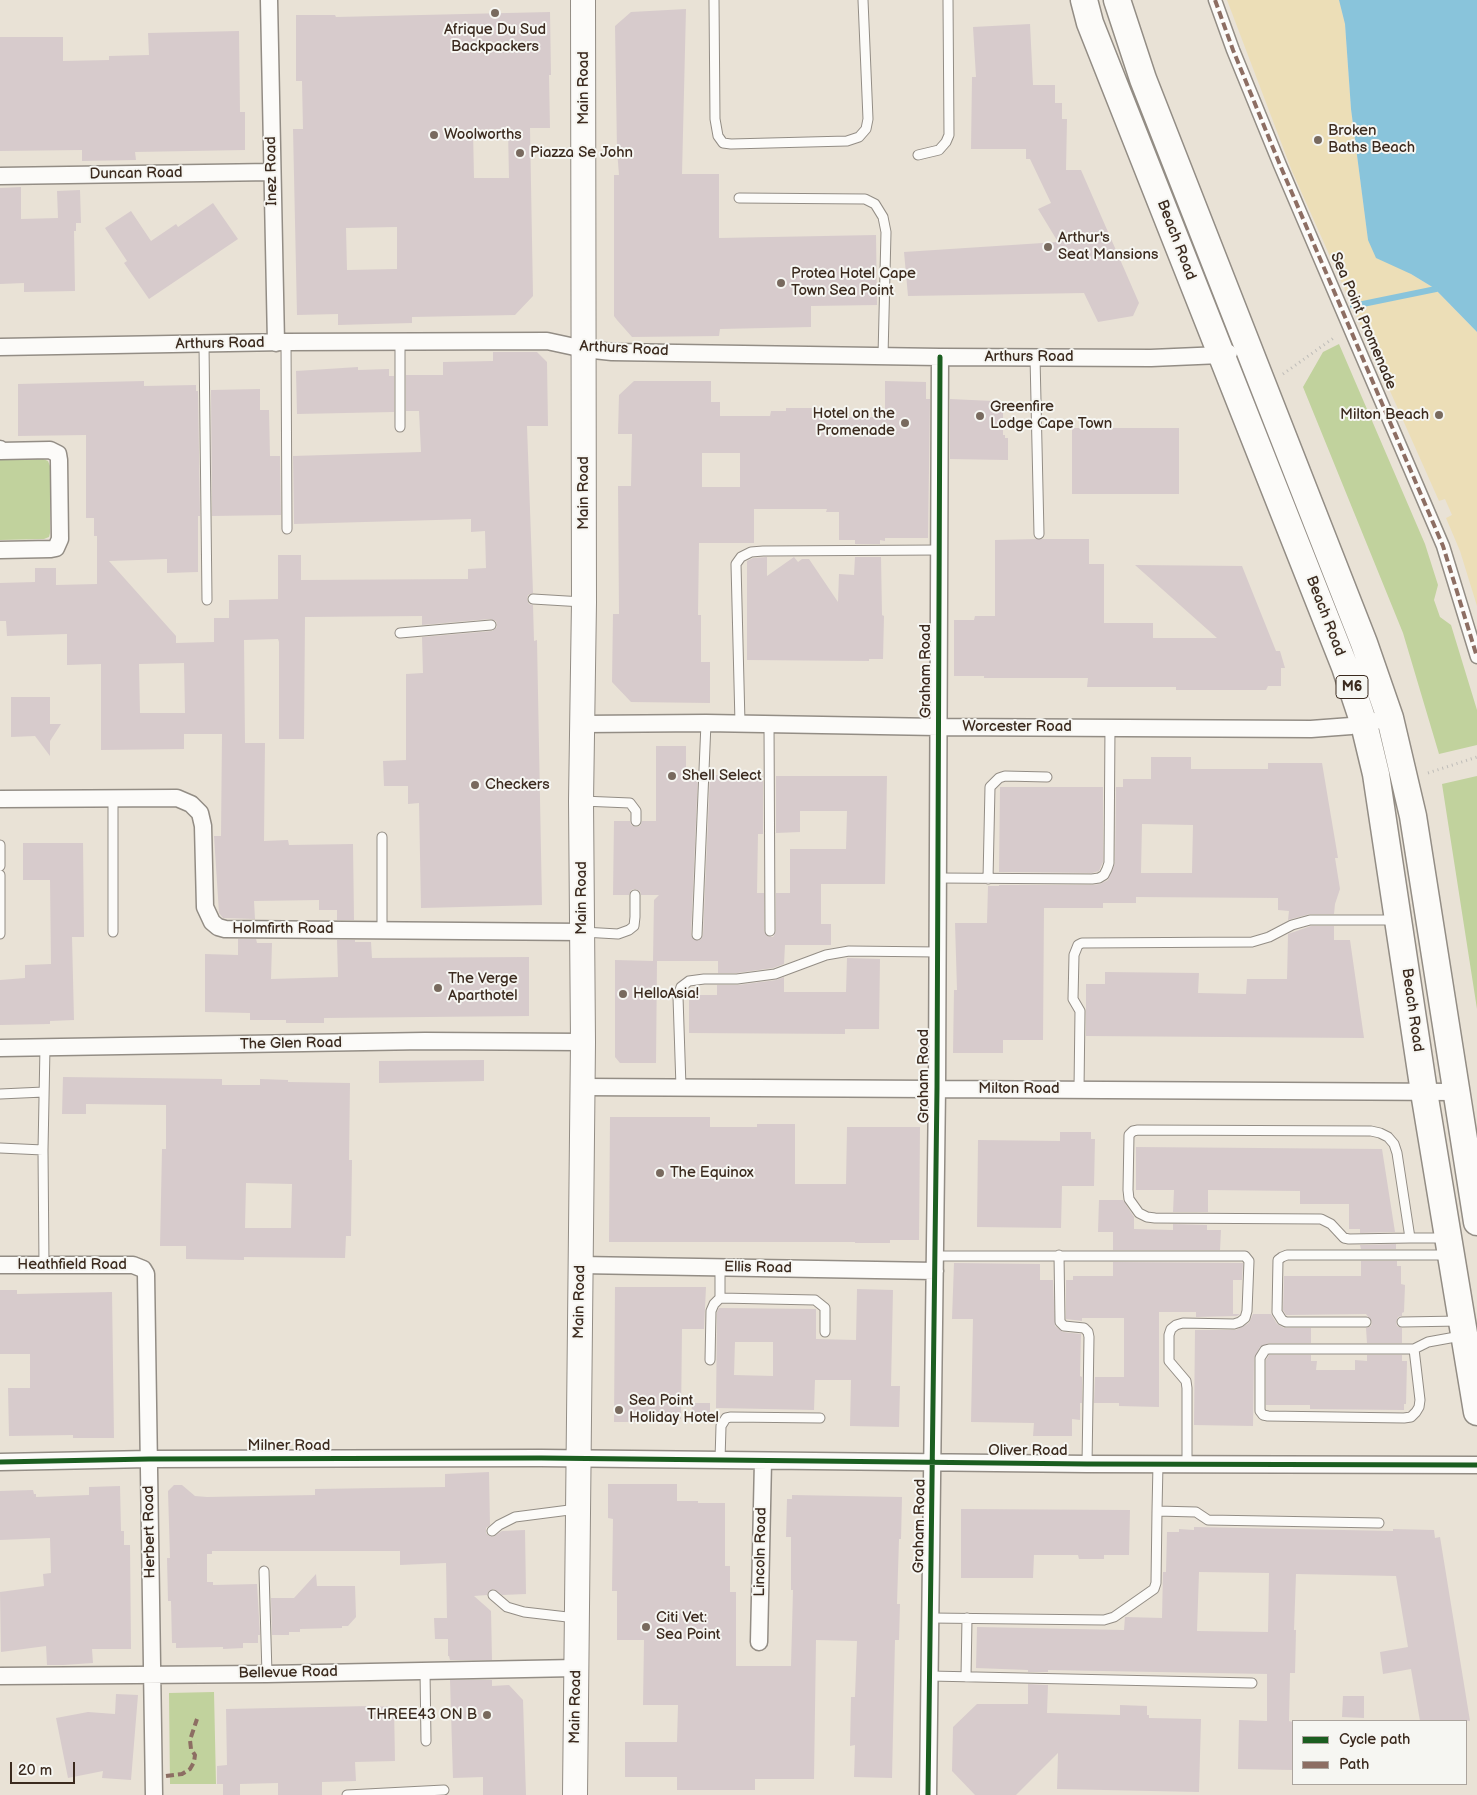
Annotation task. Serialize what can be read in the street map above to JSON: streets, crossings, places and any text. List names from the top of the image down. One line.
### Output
{"streets":{"main road":["Main Road","Beach Road","M6"],"street":["Inez Road","Duncan Road","Sea Point Promenade","Arthurs Road","Graham Road","Worcester Road","Holmfirth Road","The Glen Road","Milton Road","Heathfield Road","Ellis Road","Milner Road","Oliver Road","Herbert Road","Lincoln Road","Bellevue Road"]},"crossings":[["Main Road","Arthurs Road"],["Main Road","Worcester Road"],["Main Road","Holmfirth Road"],["Main Road","The Glen Road"],["Main Road","Milton Road"],["Main Road","Ellis Road"],["Main Road","Milner Road"],["Main Road","Oliver Road"],["Main Road","Bellevue Road"],["Inez Road","Duncan Road"],["Inez Road","Arthurs Road"],["Beach Road","Arthurs Road"],["Beach Road","Worcester Road"],["Beach Road","Milton Road"],["Arthurs Road","Graham Road"],["Graham Road","Worcester Road"],["Graham Road","Milton Road"],["Graham Road","Ellis Road"],["Graham Road","Oliver Road"],["Heathfield Road","Herbert Road"],["Milner Road","Oliver Road"],["Milner Road","Herbert Road"],["Oliver Road","Lincoln Road"],["Herbert Road","Bellevue Road"]],"places":["Afrique Du Sud Backpackers","Woolworths","Broken Baths Beach","Piazza Se John","Arthur's Seat Mansions","Protea Hotel Cape Town Sea Point","Milton Beach","Greenfire Lodge Cape Town","Hotel on the Promenade","Shell Select","Checkers","The Verge Aparthotel","HelloAsia!","The Equinox","Sea Point Holiday Hotel","Citi Vet: Sea Point","THREE43 ON B"],"legend":["Cycle path","Path"],"scale_bar":"20 m"}
